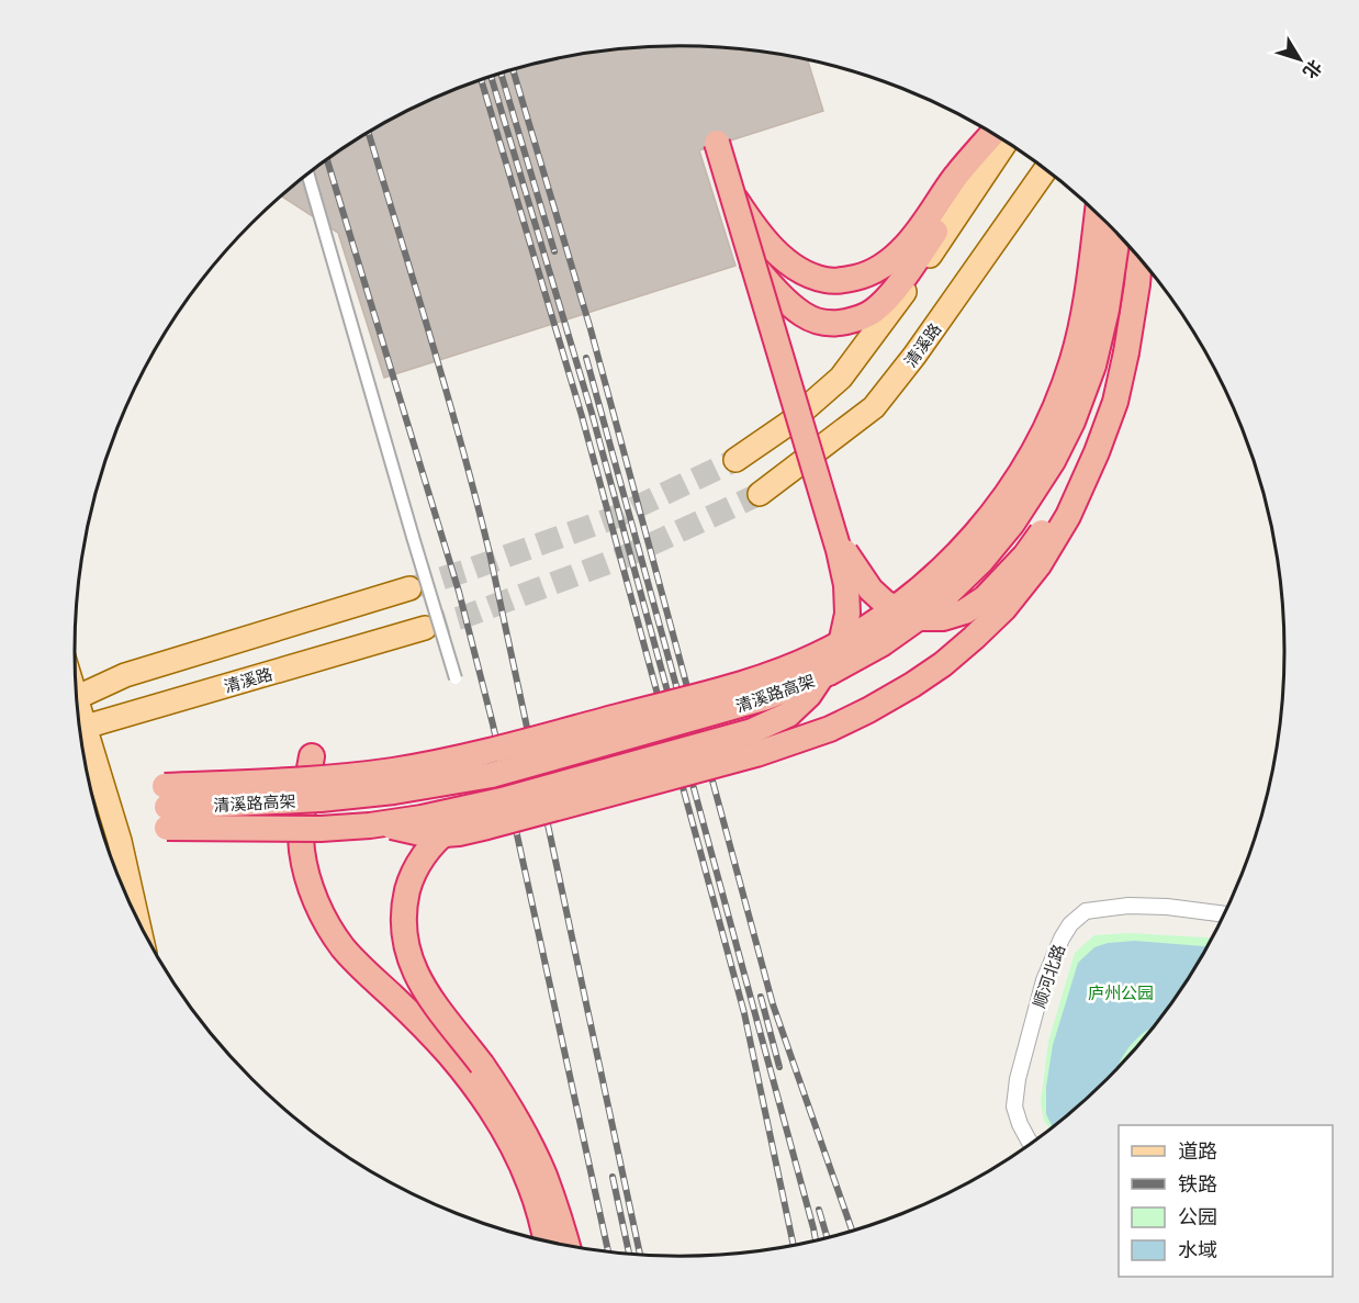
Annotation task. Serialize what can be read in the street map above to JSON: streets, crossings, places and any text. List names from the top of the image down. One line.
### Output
{"streets":{"highway":["清溪路高架"],"main road":["清溪路"],"street":["顺河北路"]},"parks":["庐州公园"],"legend":["道路","铁路","公园","水域"],"north":"bottom right"}
